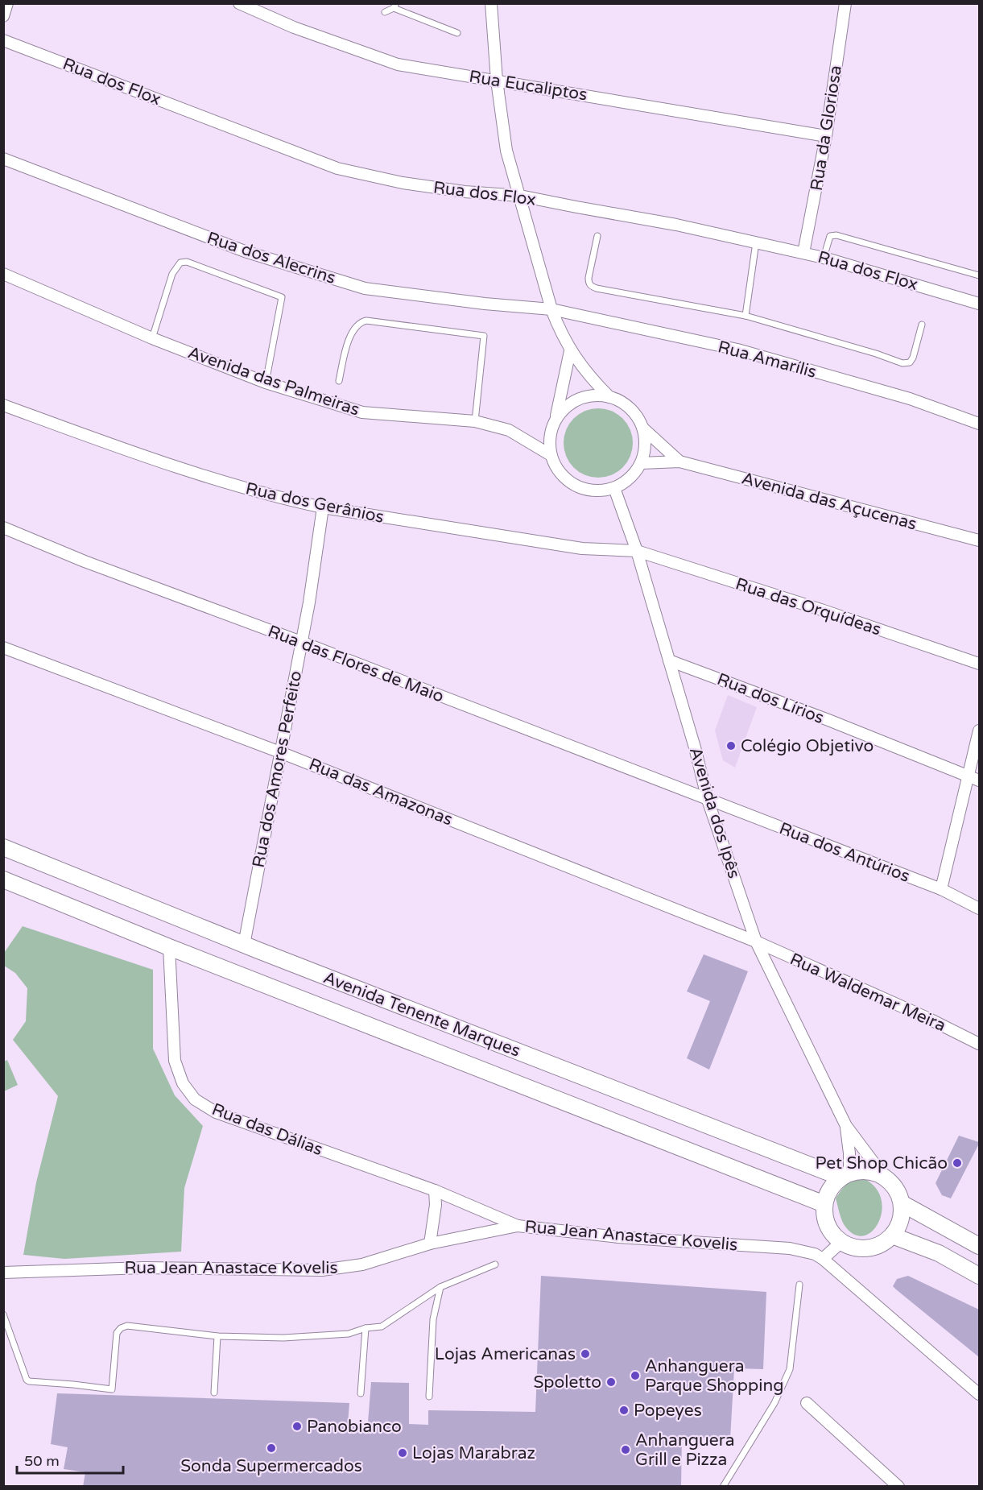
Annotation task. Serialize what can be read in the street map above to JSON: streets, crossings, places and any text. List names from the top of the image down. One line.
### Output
{"streets":{"main road":["Avenida Tenente Marques"],"street":["Rua dos Flox","Rua Eucaliptos","Rua da Gloriosa","Rua dos Alecrins","Rua Amarílis","Avenida das Palmeiras","Avenida das Açucenas","Rua dos Gerânios","Rua das Orquídeas","Rua das Flores de Maio","Rua dos Lírios","Rua dos Amores Perfeito","Rua das Amazonas","Avenida dos Ipês","Rua dos Antúrios","Rua Waldemar Meira","Rua das Dálias","Rua Jean Anastace Kovelis"]},"crossings":[["Rua dos Flox","Rua da Gloriosa"],["Rua Eucaliptos","Rua da Gloriosa"],["Rua dos Alecrins","Rua Amarílis"],["Avenida das Palmeiras","Avenida das Açucenas"],["Avenida das Palmeiras","Avenida dos Ipês"],["Avenida das Açucenas","Avenida dos Ipês"],["Rua dos Gerânios","Rua das Orquídeas"],["Rua dos Gerânios","Rua dos Amores Perfeito"],["Rua dos Gerânios","Avenida dos Ipês"],["Rua das Orquídeas","Avenida dos Ipês"],["Rua das Flores de Maio","Rua dos Amores Perfeito"],["Rua das Flores de Maio","Avenida dos Ipês"],["Rua das Flores de Maio","Rua dos Antúrios"],["Rua dos Lírios","Avenida dos Ipês"],["Rua dos Amores Perfeito","Rua das Amazonas"],["Rua dos Amores Perfeito","Avenida Tenente Marques"],["Rua das Amazonas","Avenida dos Ipês"],["Rua das Amazonas","Rua Waldemar Meira"],["Avenida dos Ipês","Rua dos Antúrios"],["Avenida dos Ipês","Rua Waldemar Meira"],["Avenida dos Ipês","Avenida Tenente Marques"],["Avenida Tenente Marques","Rua das Dálias"],["Rua das Dálias","Rua Jean Anastace Kovelis"]],"places":["Colégio Objetivo","Pet Shop Chicão","Lojas Americanas","Anhanguera Parque Shopping","Spoletto","Popeyes","Panobianco","Sonda Supermercados","Anhanguera Grill e Pizza","Lojas Marabraz"],"scale_bar":"50 m"}
